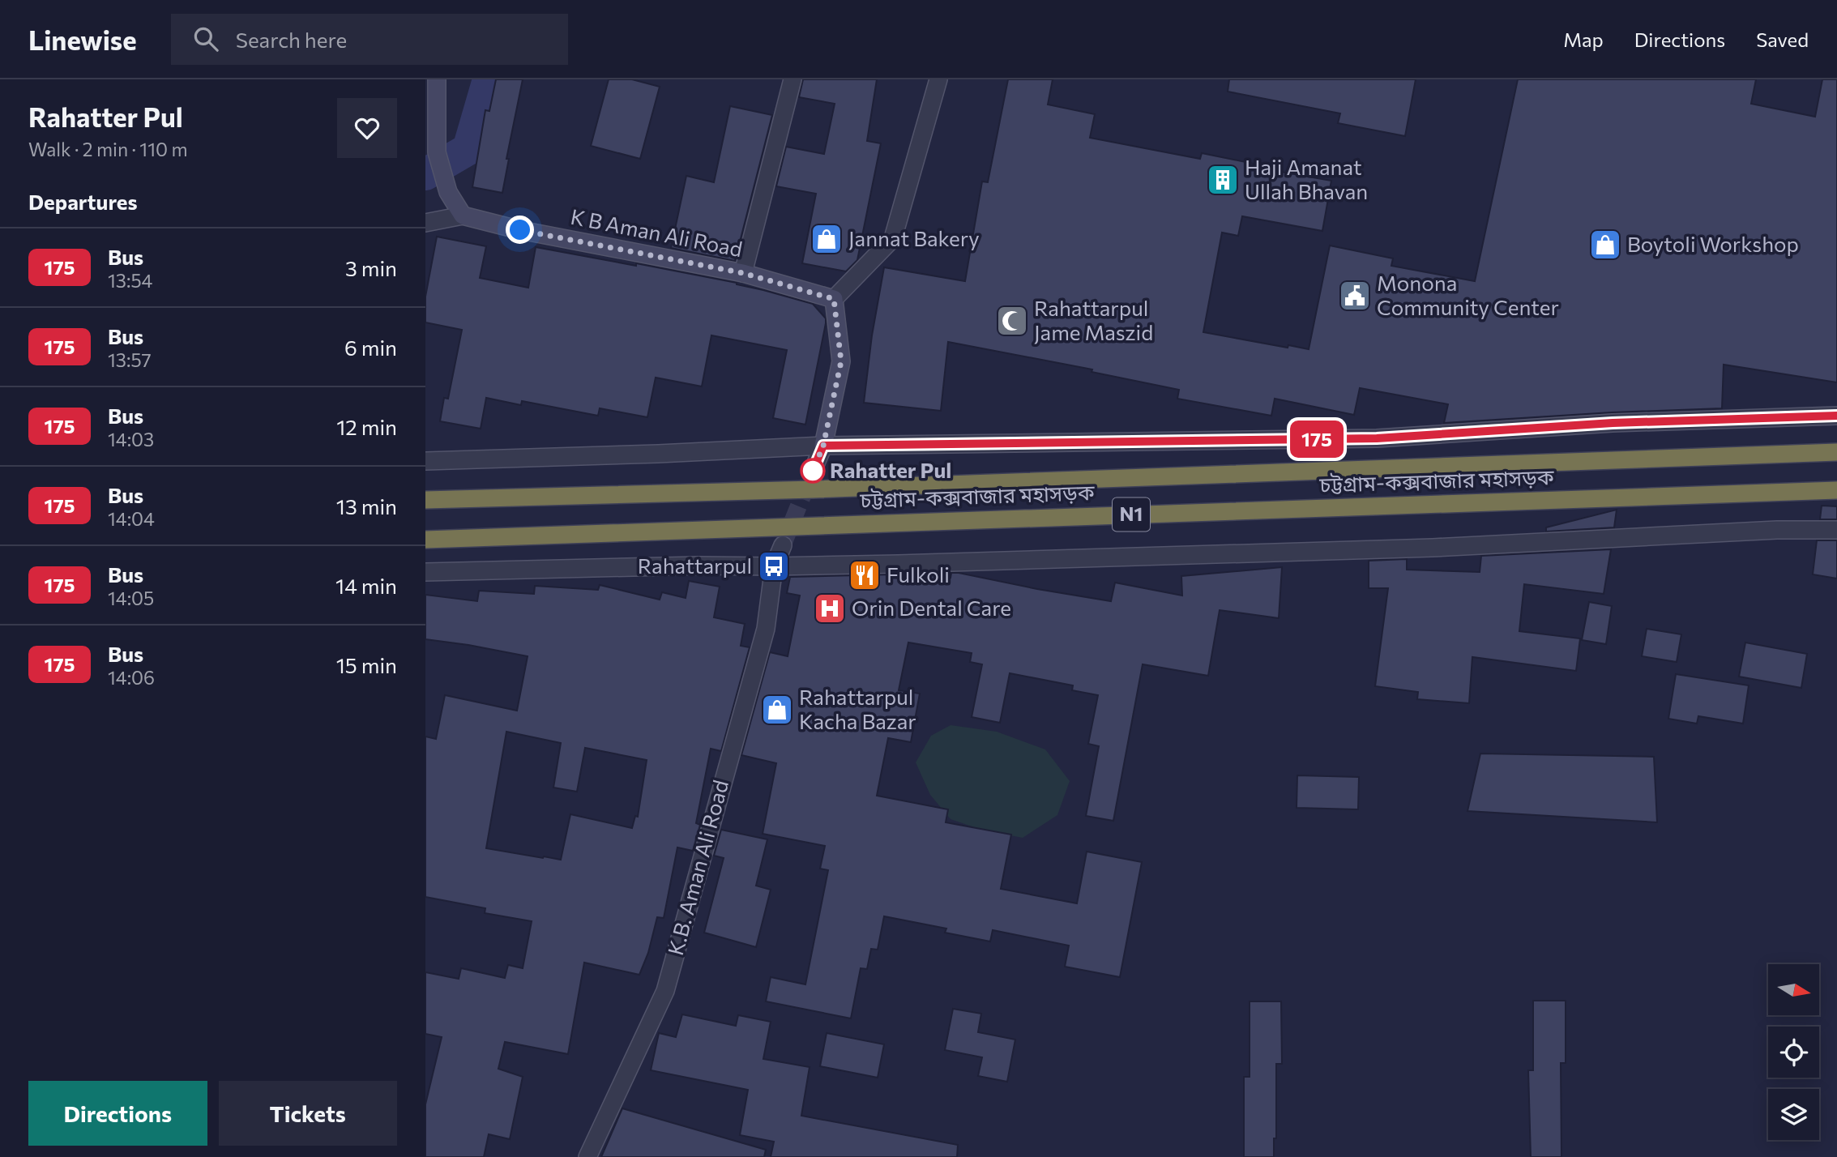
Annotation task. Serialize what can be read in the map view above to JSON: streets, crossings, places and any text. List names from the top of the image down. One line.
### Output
{"streets":{"highway":["চট্টগ্রাম-কক্সবাজার মহাসড়ক","N1"],"street":["K B Aman Ali Road","K.B. Aman Ali Road"]},"places":{"building":["Haji Amanat Ullah Bhavan"],"shop":["Jannat Bakery","Boytoli Workshop","Rahattarpul Kacha Bazar"],"public building":["Monona Community Center"],"mosque":["Rahattarpul Jame Maszid"],"other":["Rahatter Pul"],"bus stop":["Rahattarpul"],"restaurant":["Fulkoli"],"hospital":["Orin Dental Care"]},"lines":["bus line 175"],"north":"right","page":{"header":"Linewise","search":"Search here","nav":["Map","Directions","Saved"],"heading":[["Rahatter Pul","Walk · 2 min · 110 m"],"Departures"],"on_map":"175","list":[{"mark":"175","name":"Bus","note":"13:54","value":"3 min"},{"mark":"175","name":"Bus","note":"13:57","value":"6 min"},{"mark":"175","name":"Bus","note":"14:03","value":"12 min"},{"mark":"175","name":"Bus","note":"14:04","value":"13 min"},{"mark":"175","name":"Bus","note":"14:05","value":"14 min"},{"mark":"175","name":"Bus","note":"14:06","value":"15 min"}],"buttons":["Directions","Tickets"]}}
